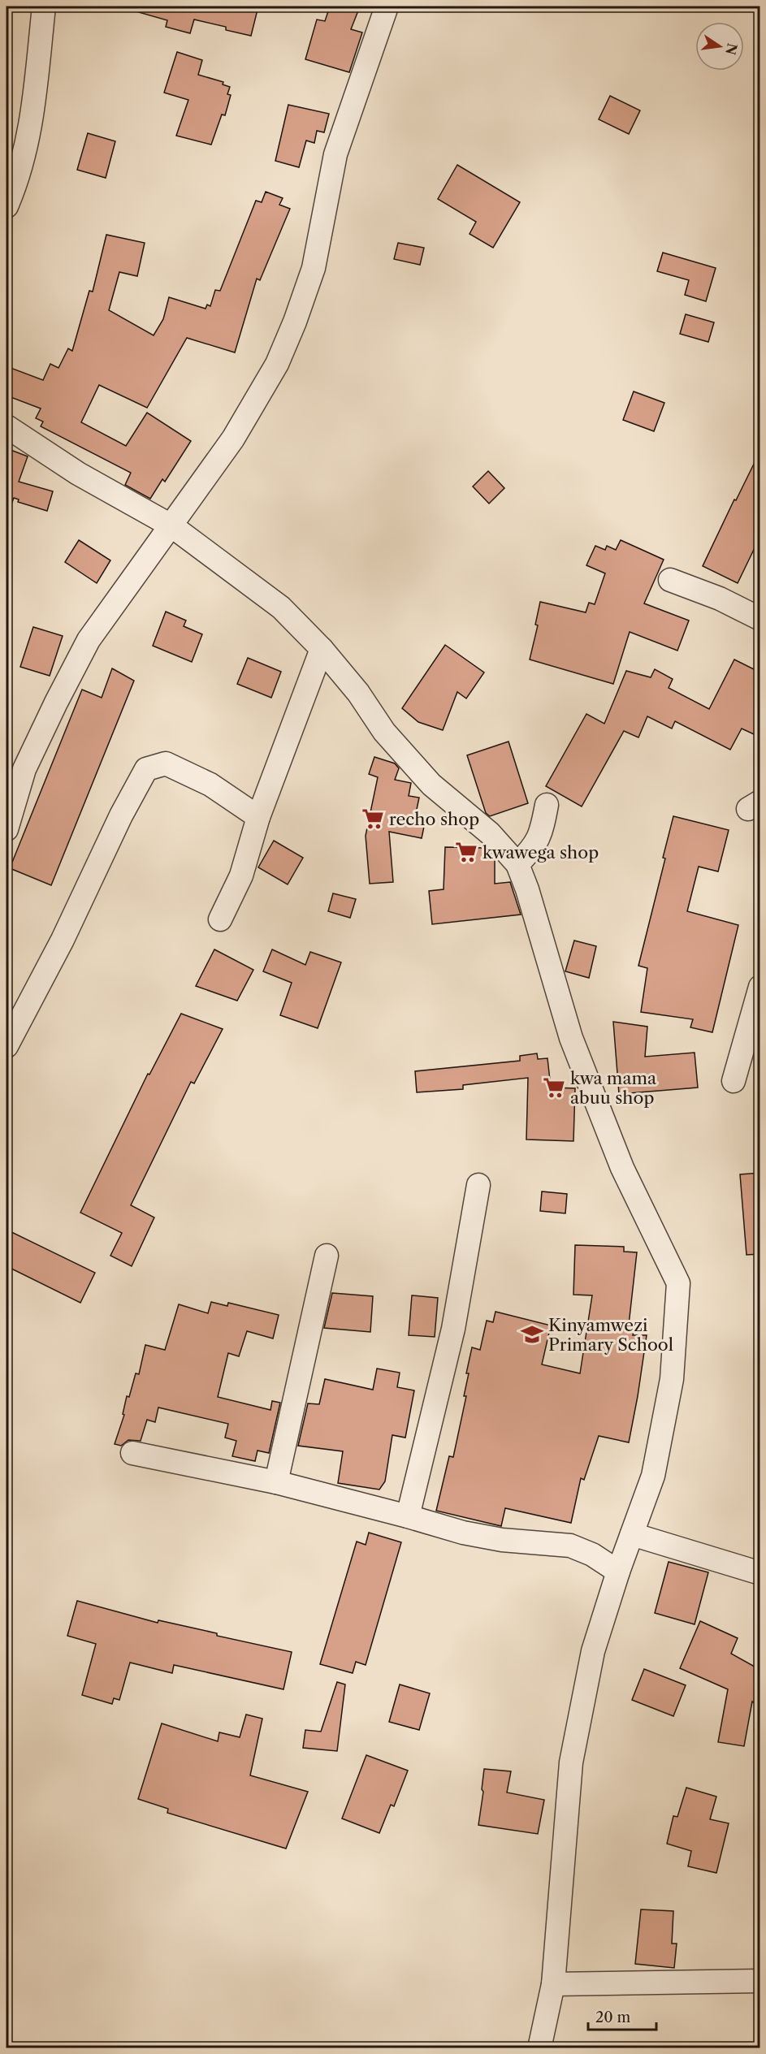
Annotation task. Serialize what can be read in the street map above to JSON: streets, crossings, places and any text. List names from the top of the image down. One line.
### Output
{"places":{"supermarket":["recho shop","kwawega shop","kwa mama abuu shop"],"school or university":["Kinyamwezi Primary School"]},"scale_bar":"20 m","north":"right"}
